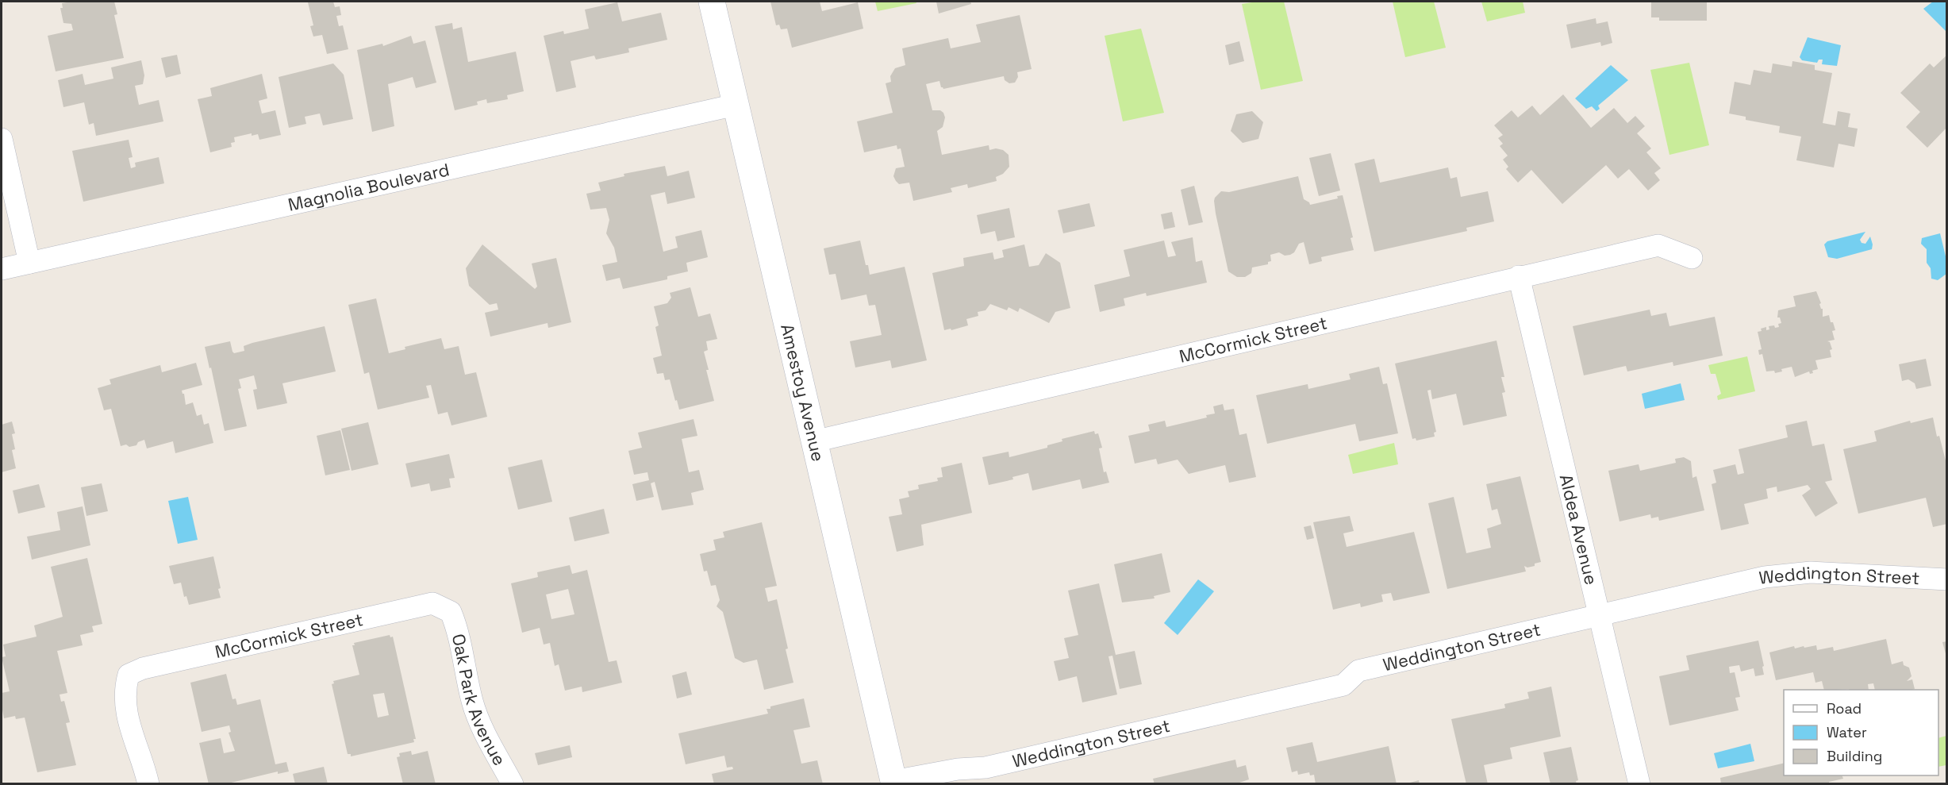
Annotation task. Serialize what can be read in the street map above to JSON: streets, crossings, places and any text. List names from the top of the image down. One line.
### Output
{"streets":{"street":["Magnolia Boulevard","McCormick Street","Amestoy Avenue","Aldea Avenue","Weddington Street","Oak Park Avenue"]},"crossings":[["Magnolia Boulevard","Amestoy Avenue"],["McCormick Street","Amestoy Avenue"],["McCormick Street","Aldea Avenue"],["McCormick Street","Oak Park Avenue"],["Amestoy Avenue","Weddington Street"],["Aldea Avenue","Weddington Street"]],"legend":["Road","Water","Building"]}
